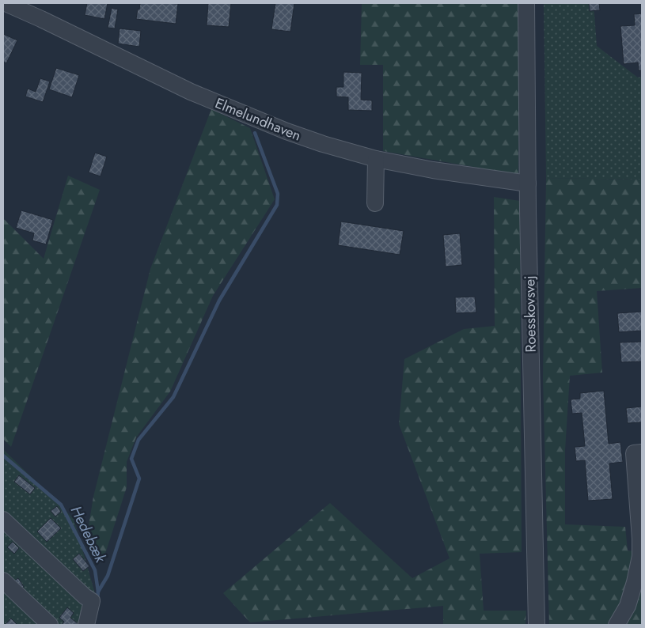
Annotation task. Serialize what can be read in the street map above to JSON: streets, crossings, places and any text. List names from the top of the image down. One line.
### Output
{"streets":{"street":["Elmelundhaven","Roesskovsvej"]},"crossings":[["Elmelundhaven","Roesskovsvej"]],"water":["Hedebæk"]}
